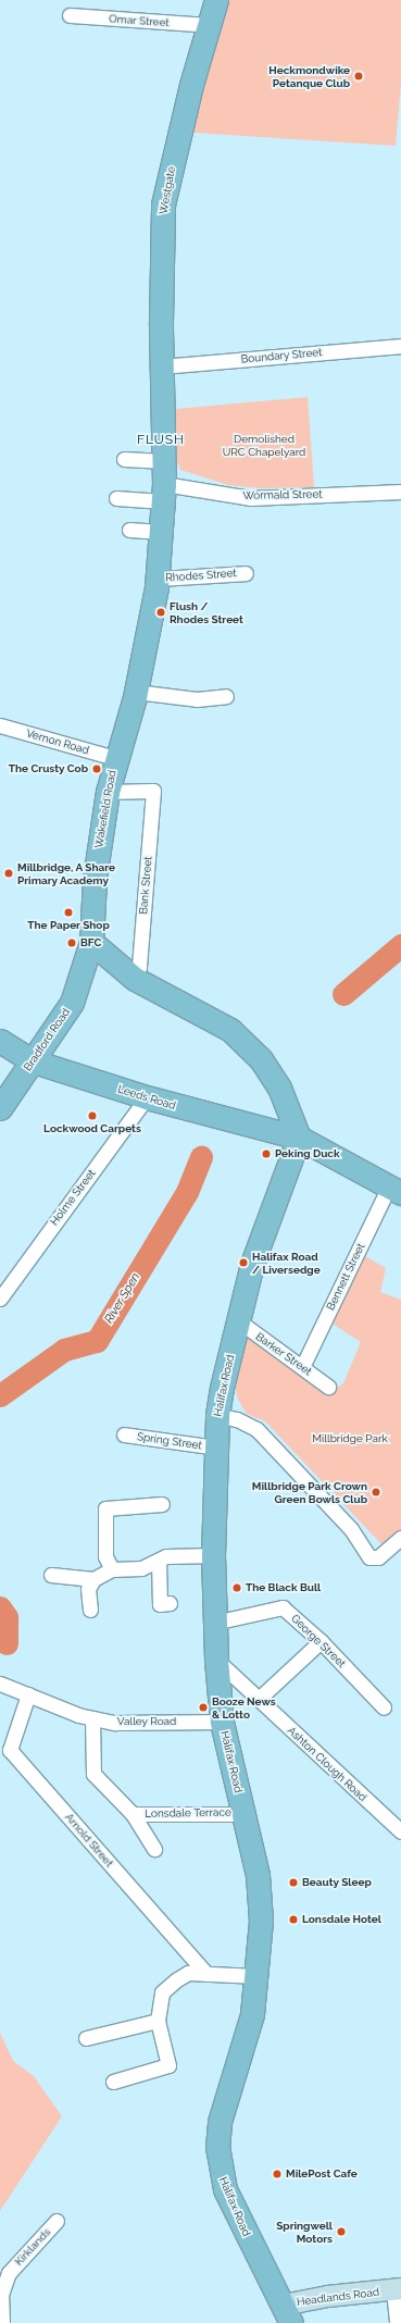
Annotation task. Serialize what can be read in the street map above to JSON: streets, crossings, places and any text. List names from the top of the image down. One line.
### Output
{"streets":{"main road":["Westgate","Wakefield Road","Bradford Road","Leeds Road","Halifax Road"],"street":["Omar Street","Boundary Street","Wormald Street","Rhodes Street","Vernon Road","Bank Street","Holme Street","Bennett Street","Barker Street","Spring Street","George Street","Valley Road","Ashton Clough Road","Lonsdale Terrace","Arnold Street","Kirklands","Headlands Road"]},"crossings":[["Omar Street","Westgate"],["Westgate","Boundary Street"],["Westgate","Wakefield Road"],["Wormald Street","Wakefield Road"],["Rhodes Street","Wakefield Road"],["Vernon Road","Wakefield Road"],["Wakefield Road","Bank Street"],["Wakefield Road","Bradford Road"],["Bradford Road","Leeds Road"],["Leeds Road","Holme Street"],["Leeds Road","Bennett Street"],["Leeds Road","Halifax Road"],["Bennett Street","Barker Street"],["Barker Street","Halifax Road"],["Halifax Road","Spring Street"],["Halifax Road","George Street"],["Halifax Road","Valley Road"],["Halifax Road","Ashton Clough Road"],["Halifax Road","Lonsdale Terrace"],["Halifax Road","Headlands Road"],["Valley Road","Arnold Street"]],"districts":["FLUSH"],"water":["River Spen"],"parks":["Demolished URC Chapelyard","Millbridge Park"],"places":["Heckmondwike Petanque Club","Flush / Rhodes Street","The Crusty Cob","Millbridge, A Share Primary Academy","The Paper Shop","BFC","Lockwood Carpets","Peking Duck","Halifax Road / Liversedge","Millbridge Park Crown Green Bowls Club","The Black Bull","Booze News & Lotto","Beauty Sleep","Lonsdale Hotel","MilePost Cafe","Springwell Motors"]}
